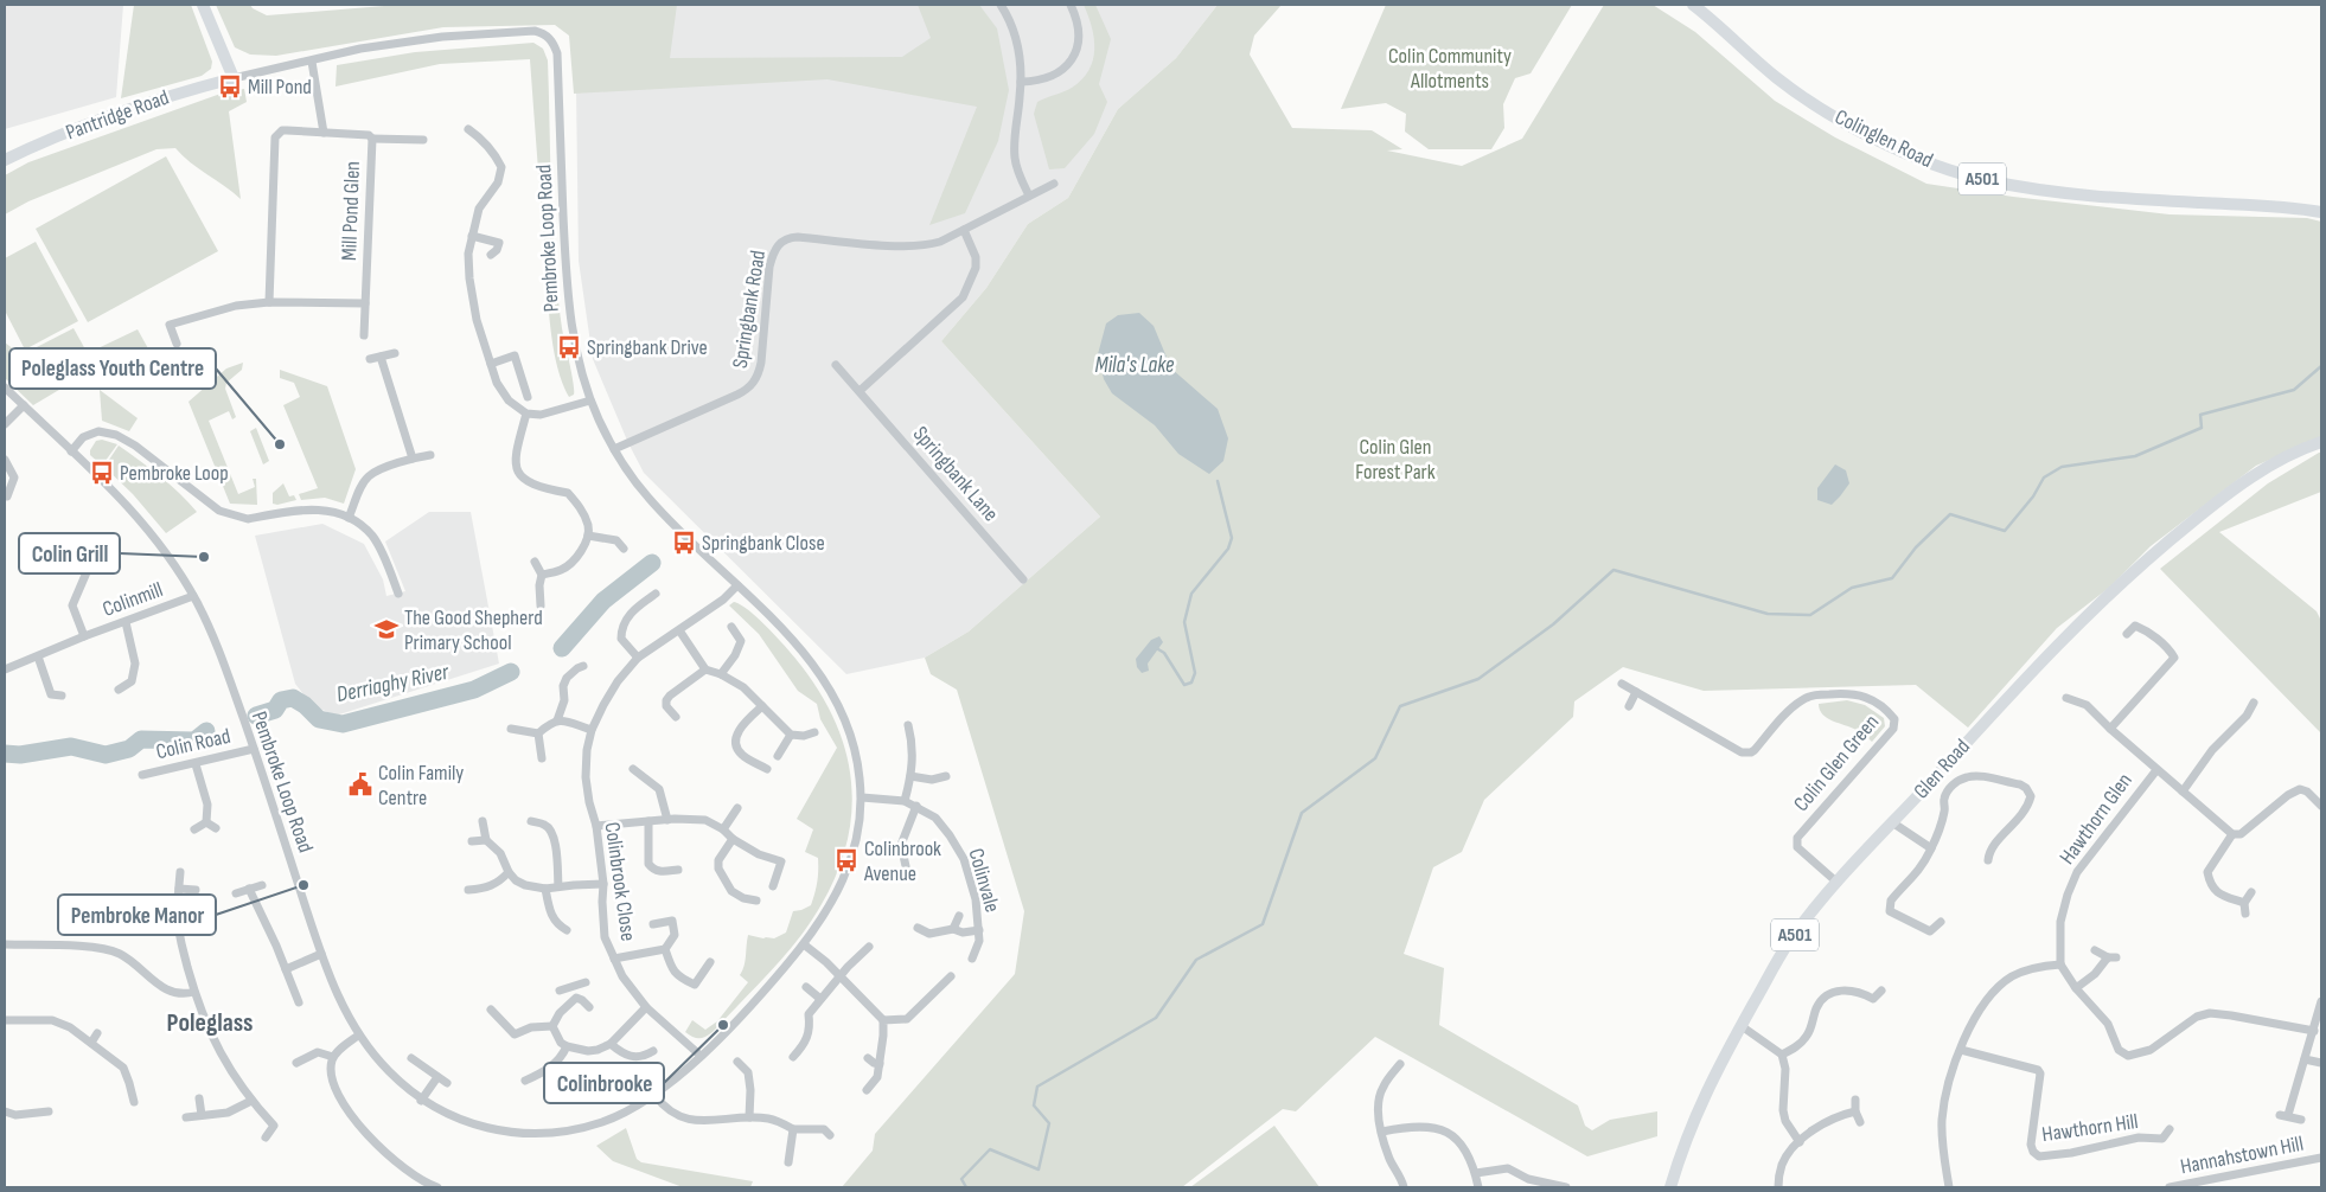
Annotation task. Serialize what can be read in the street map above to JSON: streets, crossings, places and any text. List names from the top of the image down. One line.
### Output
{"streets":{"main road":["Pantridge Road","Colinglen Road","A501","Glen Road"],"street":["Mill Pond Glen","Pembroke Loop Road","Springbank Road","Springbank Lane","Colinmill","Colin Road","Colin Glen Green","Hawthorn Glen","Colinvale","Colinbrook Close","Hawthorn Hill","Hannahstown Hill"]},"crossings":[["Pantridge Road","Pembroke Loop Road"],["Pembroke Loop Road","Springbank Road"],["Pembroke Loop Road","Colinmill"],["Pembroke Loop Road","Colin Road"],["Pembroke Loop Road","Colinvale"],["Pembroke Loop Road","Colinbrook Close"],["Colin Glen Green","Glen Road"]],"districts":["Poleglass"],"water":["Mila's Lake","Derriaghy River"],"parks":["Colin Community Allotments","Colin Glen Forest Park"],"places":{"bus stop":["Mill Pond","Springbank Drive","Pembroke Loop","Springbank Close","Colinbrook Avenue"],"other":["Poleglass Youth Centre","Colin Grill","Pembroke Manor","Colinbrooke"],"school or university":["The Good Shepherd Primary School"],"public building":["Colin Family Centre"]}}
